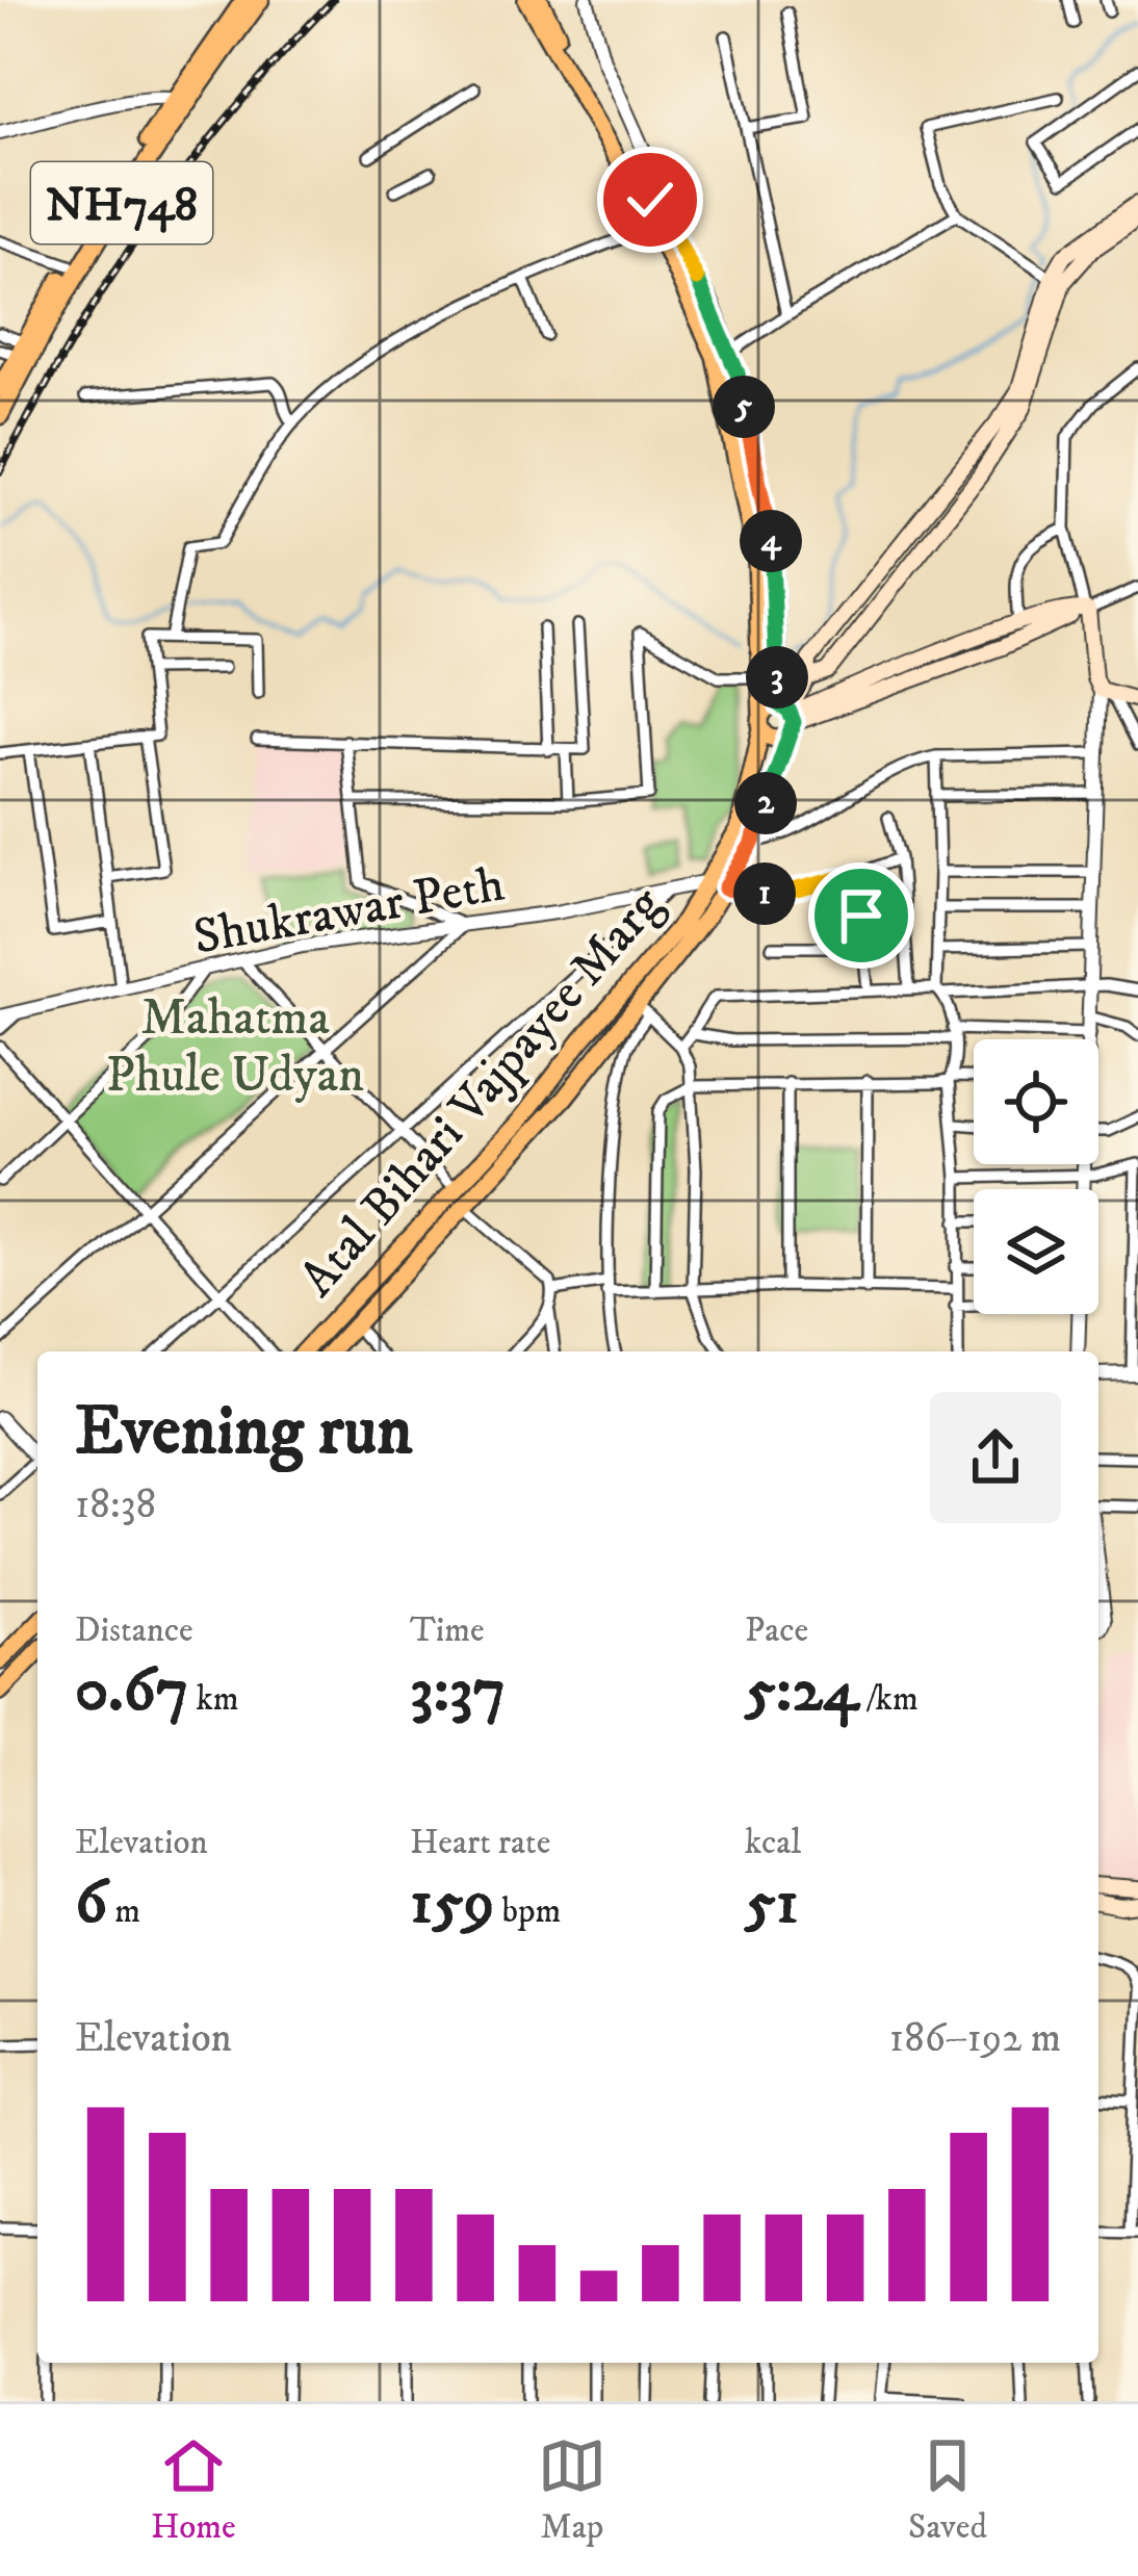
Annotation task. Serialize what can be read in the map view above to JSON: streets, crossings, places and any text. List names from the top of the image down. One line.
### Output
{"streets":{"highway":["NH748"],"main road":["Atal Bihari Vajpayee Marg"],"street":["Shukrawar Peth"]},"crossings":[["Shukrawar Peth","Atal Bihari Vajpayee Marg"]],"parks":["Mahatma Phule Udyan"],"page":{"pins":["5","4","3","2","1"],"heading":["Evening run","18:38"],"stats":[["Distance","0.67 km"],["Time","3:37"],["Pace","5:24 /km"],["Elevation","6 m"],["Heart rate","159 bpm"],["kcal","51"]],"chart":["Elevation","186–192 m"],"tabs":["Home","Map","Saved"]}}
